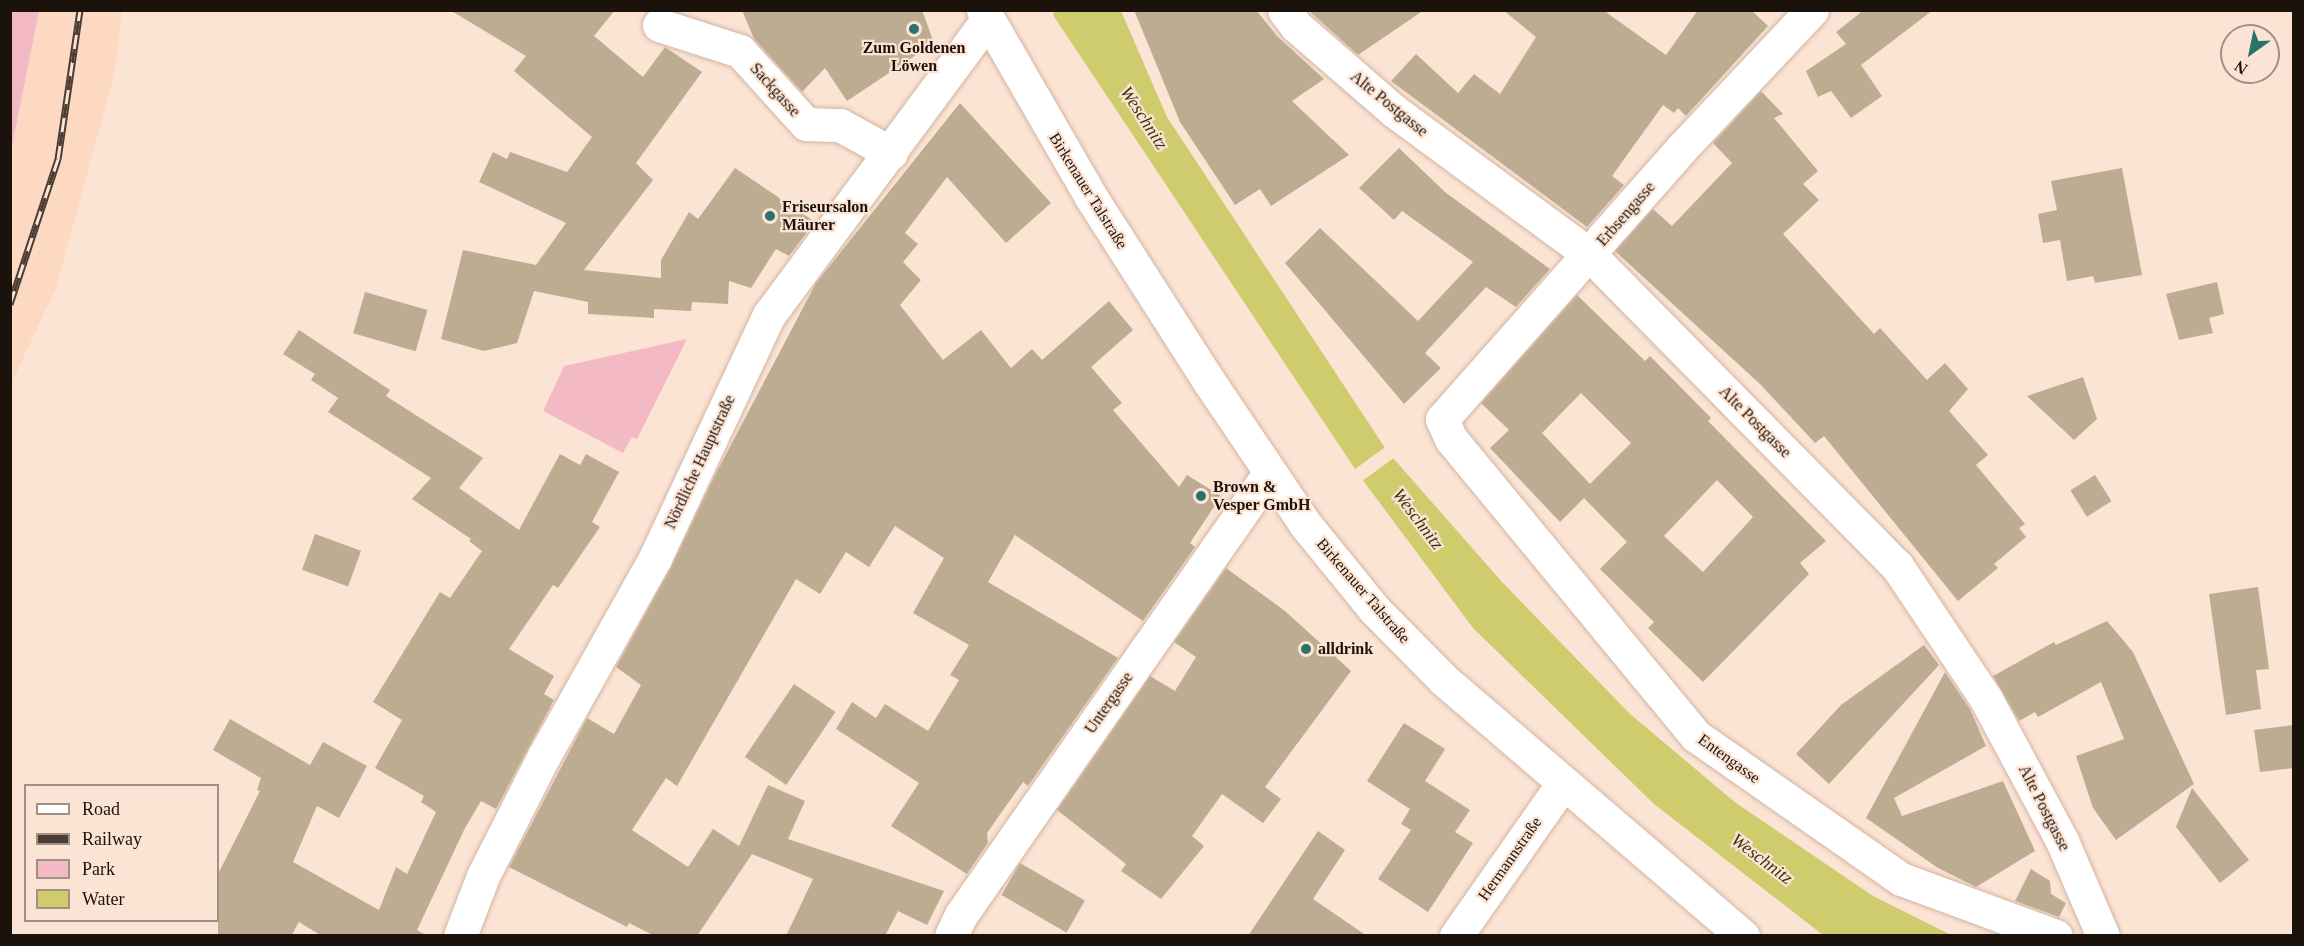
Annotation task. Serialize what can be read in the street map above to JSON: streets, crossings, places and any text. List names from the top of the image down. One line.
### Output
{"streets":{"street":["Sackgasse","Alte Postgasse","Birkenauer Talstraße","Erbsengasse","Nördliche Hauptstraße","Untergasse","Entengasse","Hermannstraße"]},"crossings":[["Sackgasse","Nördliche Hauptstraße"],["Alte Postgasse","Erbsengasse"],["Birkenauer Talstraße","Nördliche Hauptstraße"],["Birkenauer Talstraße","Untergasse"],["Birkenauer Talstraße","Hermannstraße"],["Erbsengasse","Entengasse"]],"water":["Weschnitz"],"places":["Zum Goldenen Löwen","Friseursalon Mäurer","Brown & Vesper GmbH","alldrink"],"legend":["Road","Railway","Park","Water"],"north":"bottom left"}
